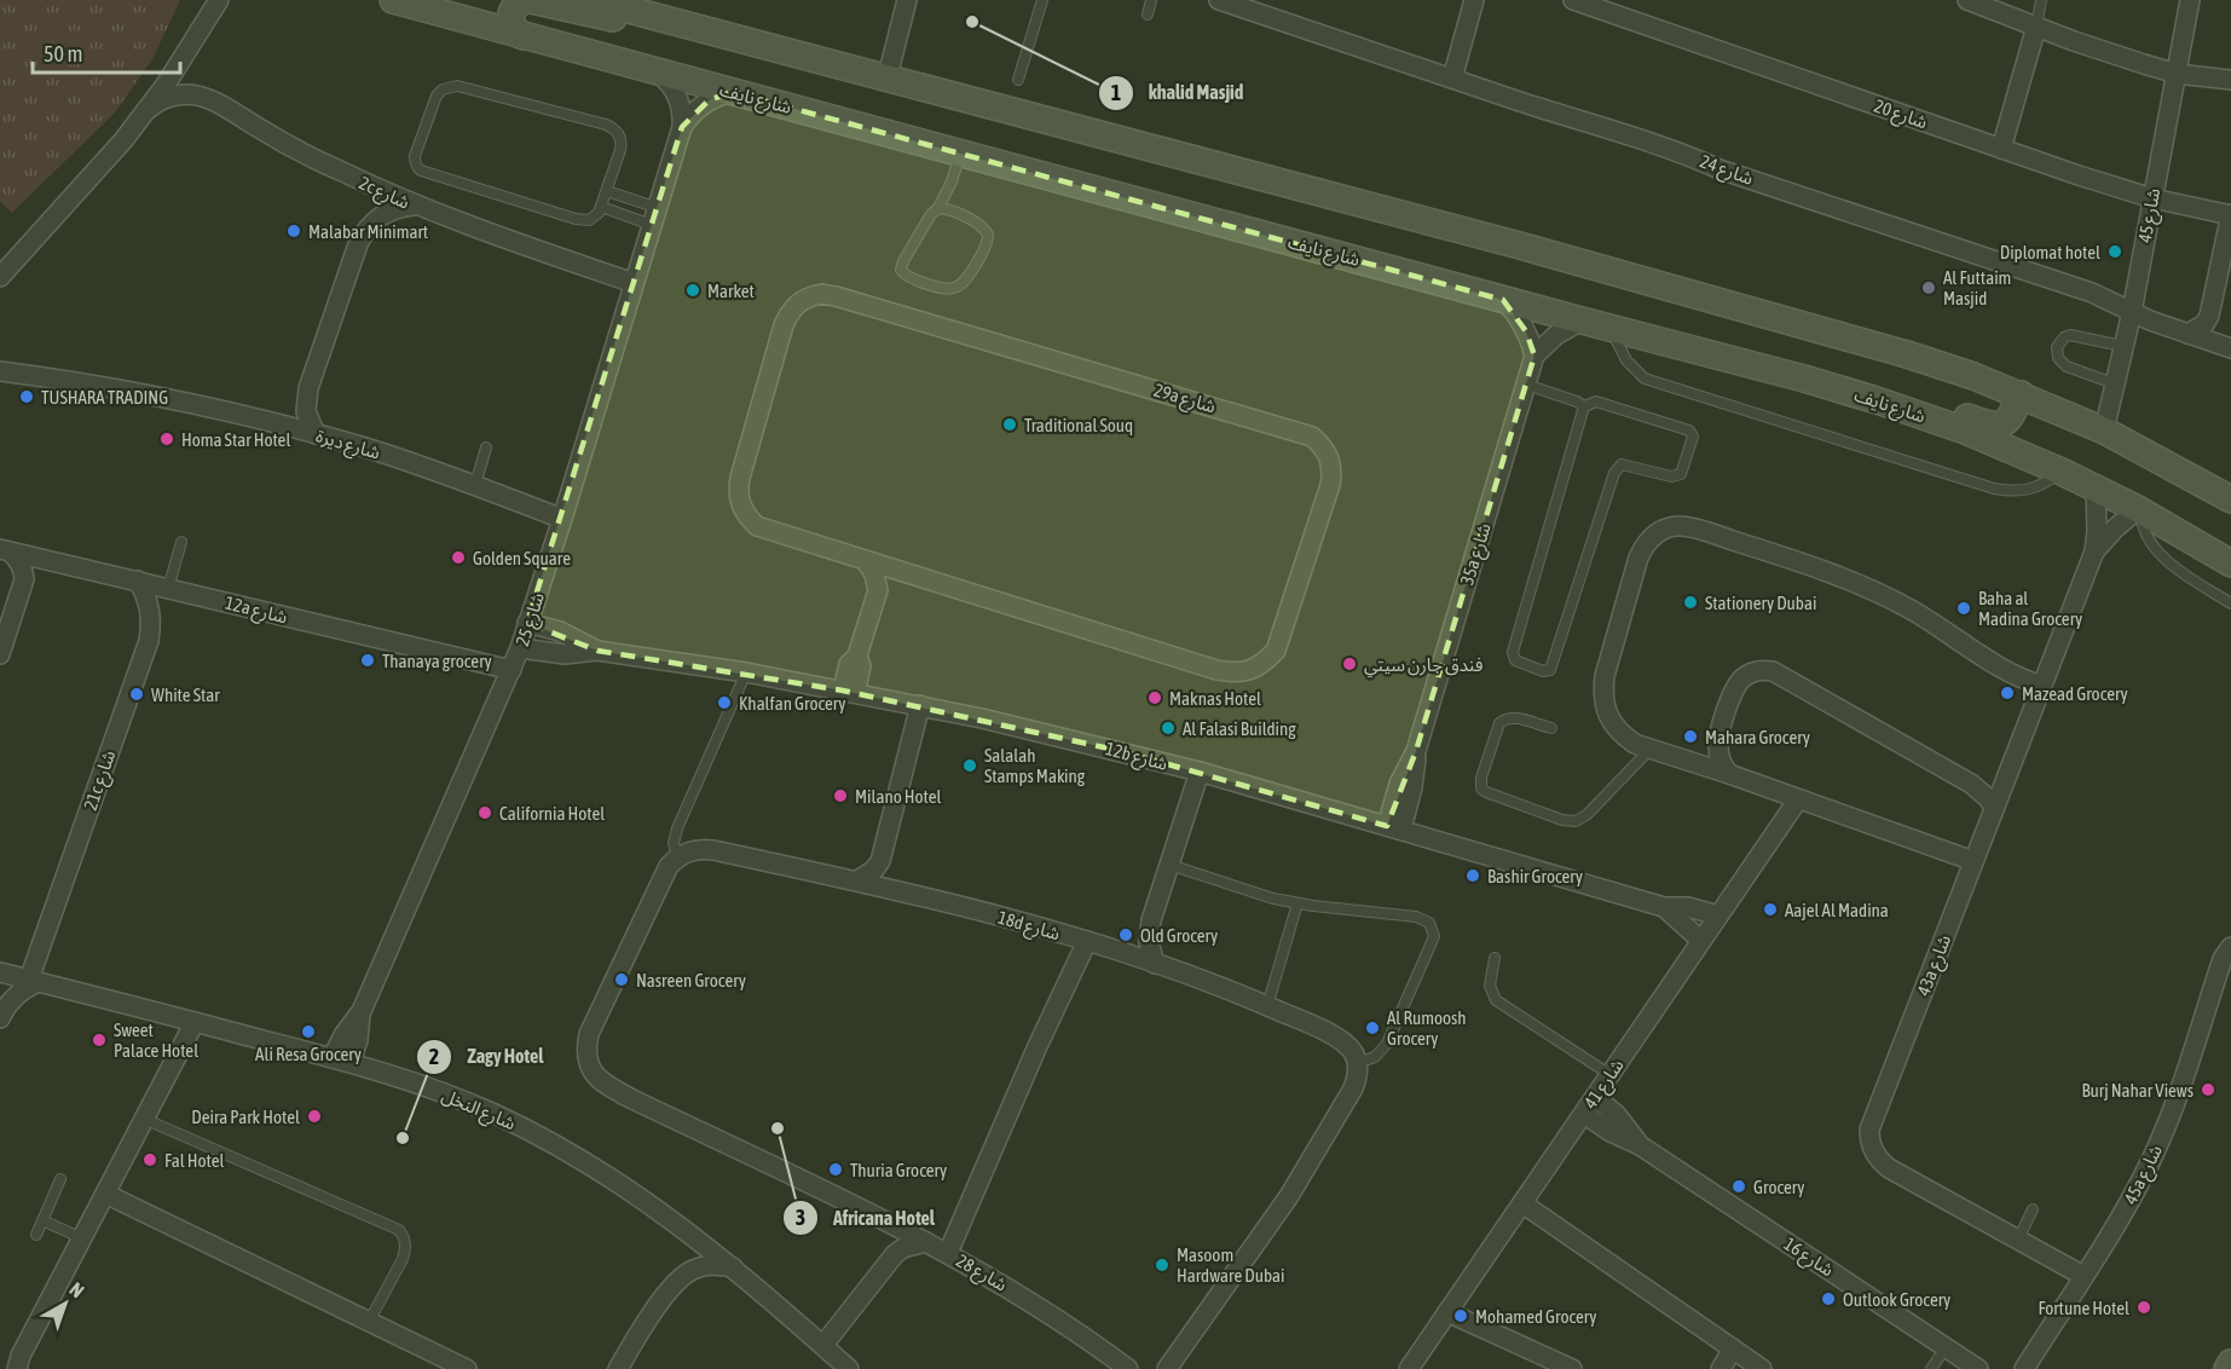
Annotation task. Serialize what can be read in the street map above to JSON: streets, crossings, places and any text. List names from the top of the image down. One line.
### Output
{"streets":{"main road":["شارع نايف"],"street":["شارع 20","شارع 24","2c شارع","شارع 45","29a شارع","شارع ديرة","35a شارع","12a شارع","شارع 25","12b شارع","21c شارع","18d شارع","43a شارع","شارع 41","شارع النخل","45a شارع","شارع 16","شارع 28"]},"crossings":[["شارع نايف","شارع 25"],["شارع نايف","43a شارع"],["شارع 20","شارع 45"],["شارع 24","شارع 45"],["2c شارع","شارع 25"],["شارع ديرة","شارع 25"],["35a شارع","12b شارع"],["12a شارع","شارع 25"],["12a شارع","21c شارع"],["شارع 25","12b شارع"],["شارع 25","شارع النخل"],["12b شارع","شارع 41"],["21c شارع","شارع النخل"],["18d شارع","شارع 28"],["43a شارع","45a شارع"],["شارع 41","شارع 16"]],"places":["khalid Masjid","Malabar Minimart","Diplomat hotel","Al Futtaim Masjid","Market","TUSHARA TRADING","Traditional Souq","Homa Star Hotel","Golden Square","Stationery Dubai","Baha al Madina Grocery","Thanaya grocery","فندق جارن سيتي","Mazead Grocery","White Star","Maknas Hotel","Khalfan Grocery","Al Falasi Building","Mahara Grocery","Salalah Stamps Making","Milano Hotel","California Hotel","Bashir Grocery","Aajel Al Madina","Old Grocery","Nasreen Grocery","Al Rumoosh Grocery","Ali Resa Grocery","Sweet Palace Hotel","Burj Nahar Views","Deira Park Hotel","Africana Hotel","Zagy Hotel","Fal Hotel","Thuria Grocery","Grocery","Masoom Hardware Dubai","Outlook Grocery","Fortune Hotel","Mohamed Grocery"],"scale_bar":"50 m","north":"top right"}
